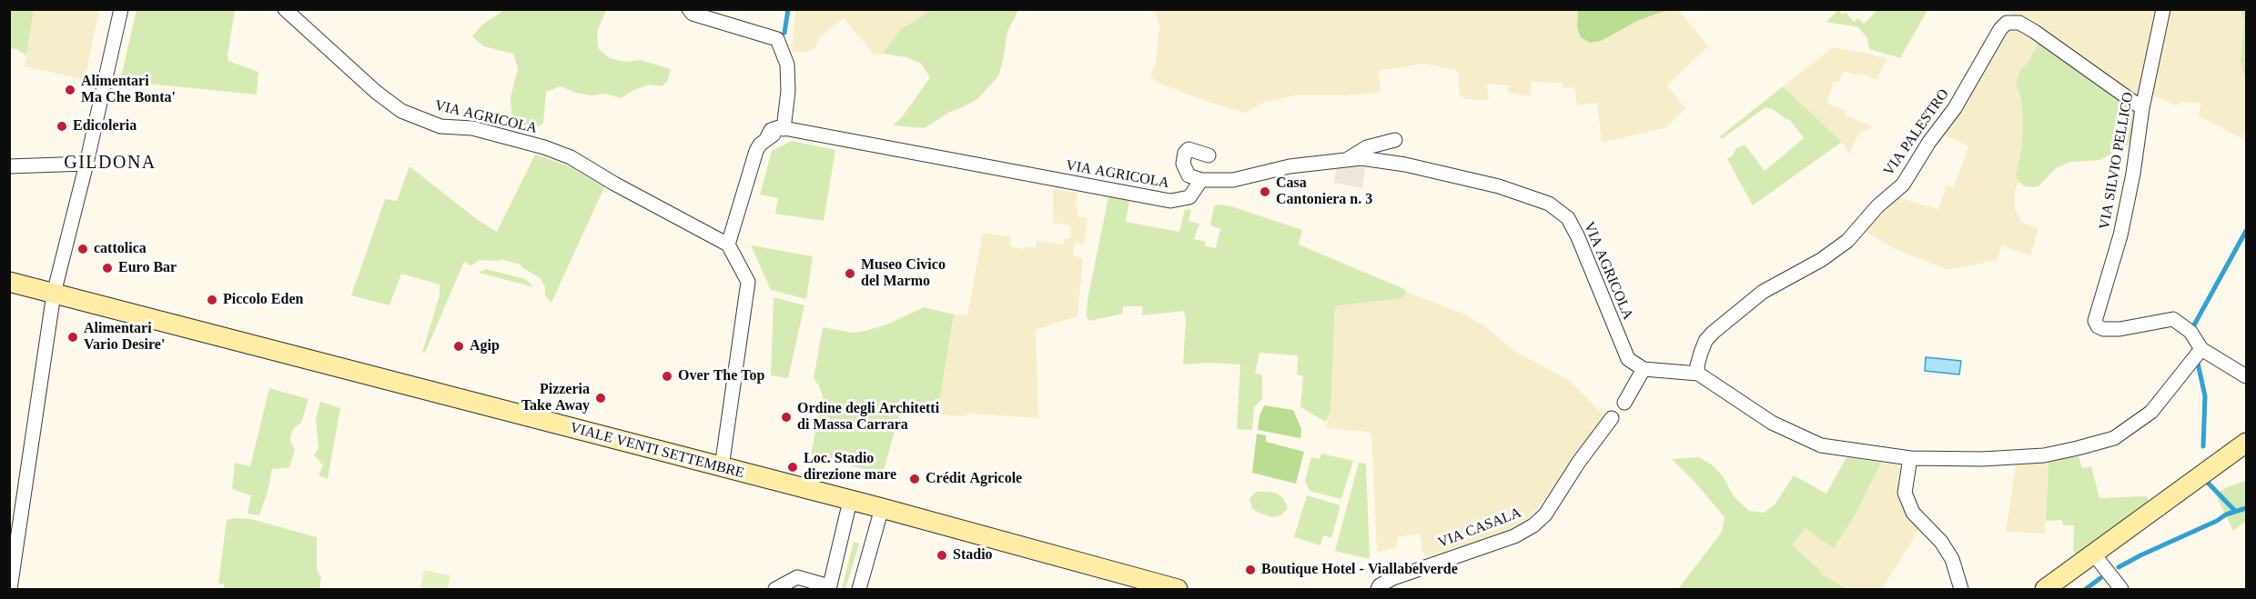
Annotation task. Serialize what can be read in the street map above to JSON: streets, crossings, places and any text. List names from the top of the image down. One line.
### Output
{"streets":{"main road":["VIALE VENTI SETTEMBRE"],"street":["VIA AGRICOLA","VIA PALESTRO","VIA SILVIO PELLICO","VIA CASALA"]},"crossings":[["VIA PALESTRO","VIA SILVIO PELLICO"]],"districts":["GILDONA"],"places":["Alimentari Ma Che Bonta'","Edicoleria","Casa Cantoniera n. 3","cattolica","Euro Bar","Museo Civico del Marmo","Piccolo Eden","Alimentari Vario Desire'","Agip","Over The Top","Pizzeria Take Away","Ordine degli Architetti di Massa Carrara","Loc. Stadio direzione mare","Crédit Agricole","Stadio","Boutique Hotel - Viallabelverde"]}
